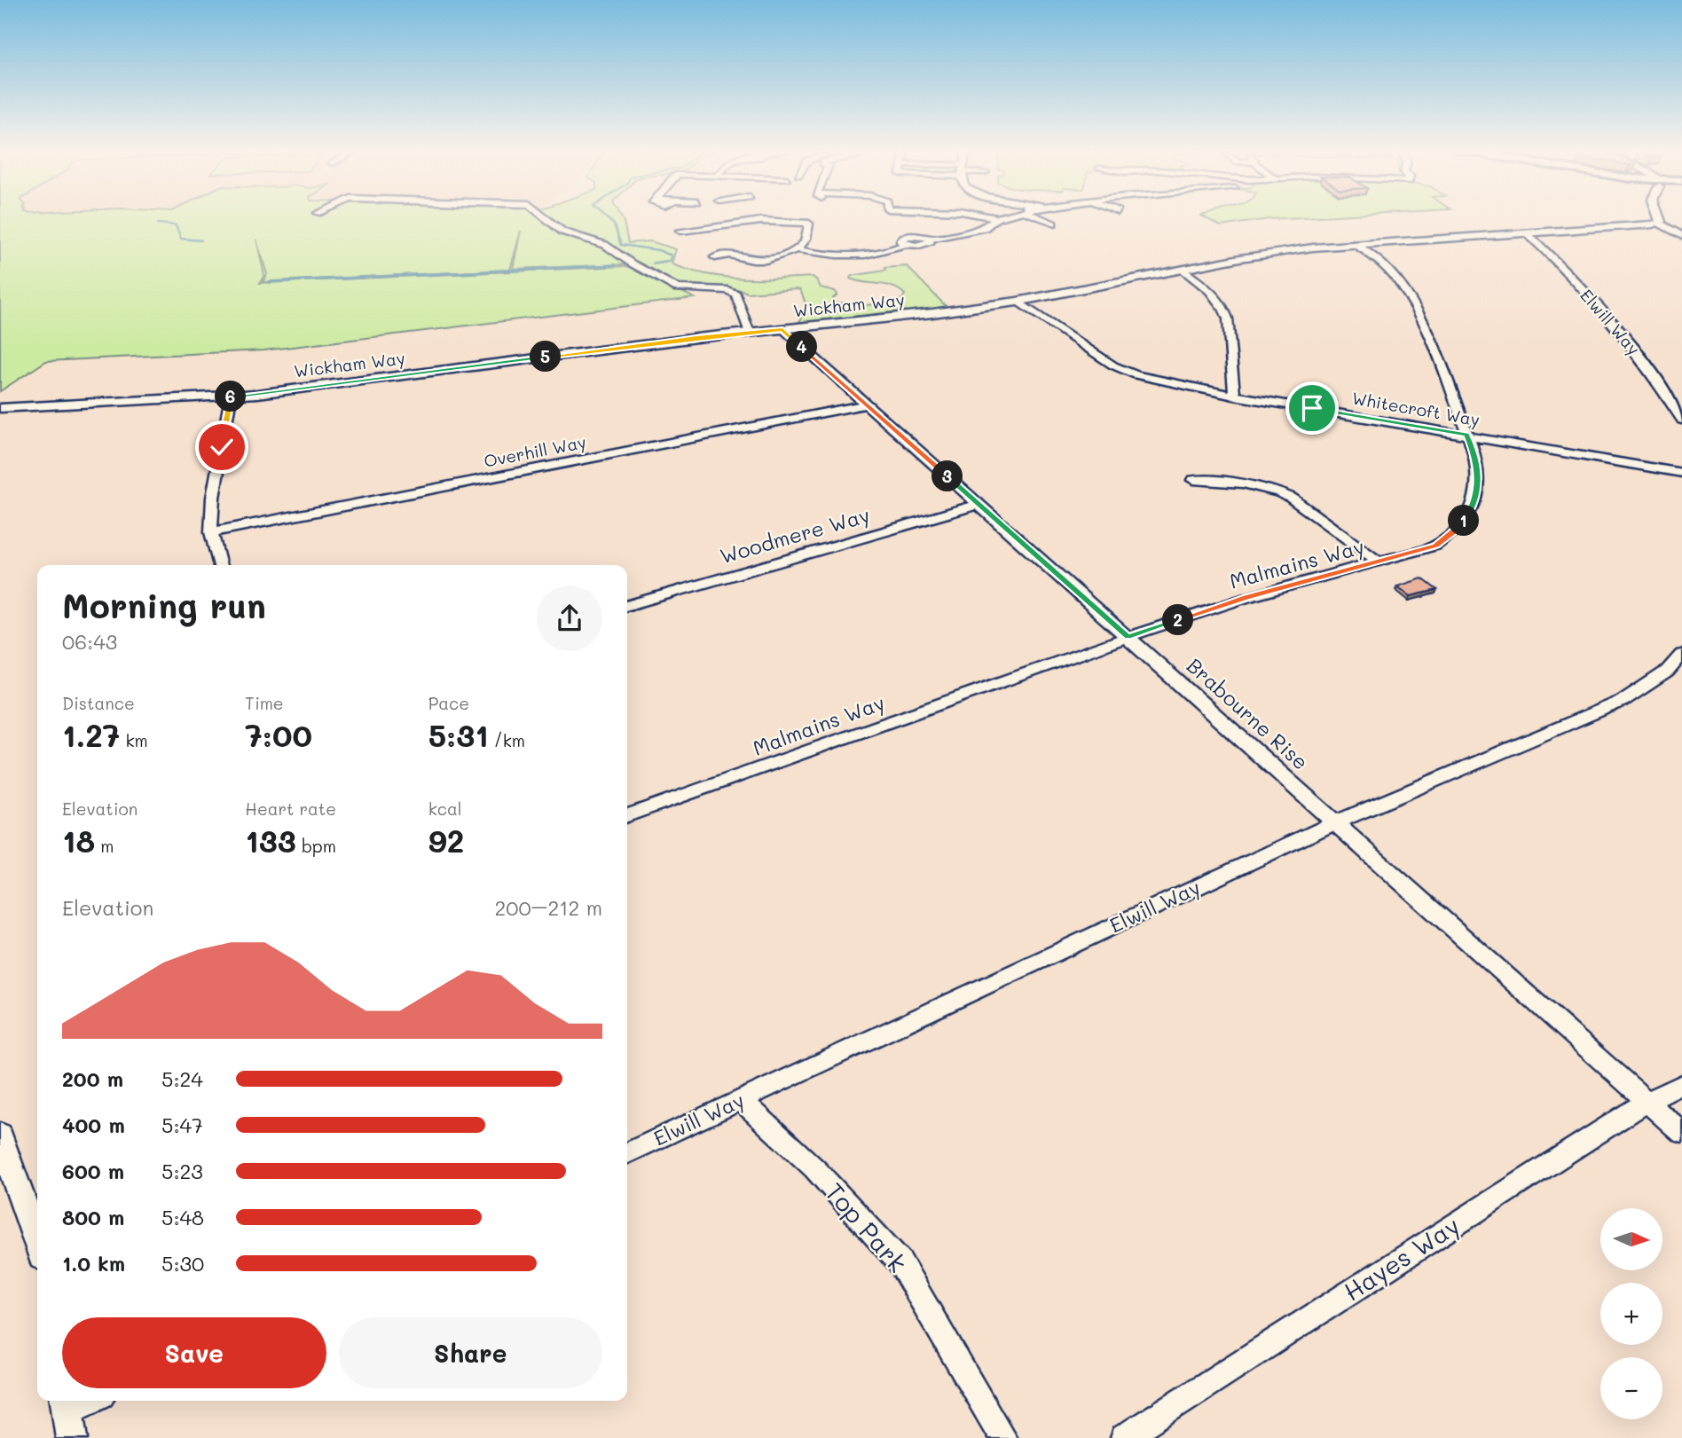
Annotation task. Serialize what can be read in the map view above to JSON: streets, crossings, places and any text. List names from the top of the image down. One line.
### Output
{"streets":{"street":["Wickham Way","Elwill Way","Whitecroft Way","Overhill Way","Woodmere Way","Malmains Way","Brabourne Rise","Top Park","Hayes Way"]},"crossings":[["Wickham Way","Elwill Way"],["Wickham Way","Whitecroft Way"],["Wickham Way","Malmains Way"],["Wickham Way","Brabourne Rise"],["Elwill Way","Brabourne Rise"],["Elwill Way","Top Park"],["Whitecroft Way","Malmains Way"],["Overhill Way","Brabourne Rise"],["Woodmere Way","Brabourne Rise"],["Malmains Way","Brabourne Rise"],["Brabourne Rise","Hayes Way"]],"north":"right","page":{"pins":["4","5","6","3","1","2"],"heading":["Morning run","06:43"],"stats":[["Distance","1.27 km"],["Time","7:00"],["Pace","5:31 /km"],["Elevation","18 m"],["Heart rate","133 bpm"],["kcal","92"]],"chart":["Elevation","200–212 m"],"list":[{"name":"200 m","note":"5:24"},{"name":"400 m","note":"5:47"},{"name":"600 m","note":"5:23"},{"name":"800 m","note":"5:48"},{"name":"1.0 km","note":"5:30"}],"map_buttons":["+","−"],"buttons":["Save","Share"]}}
